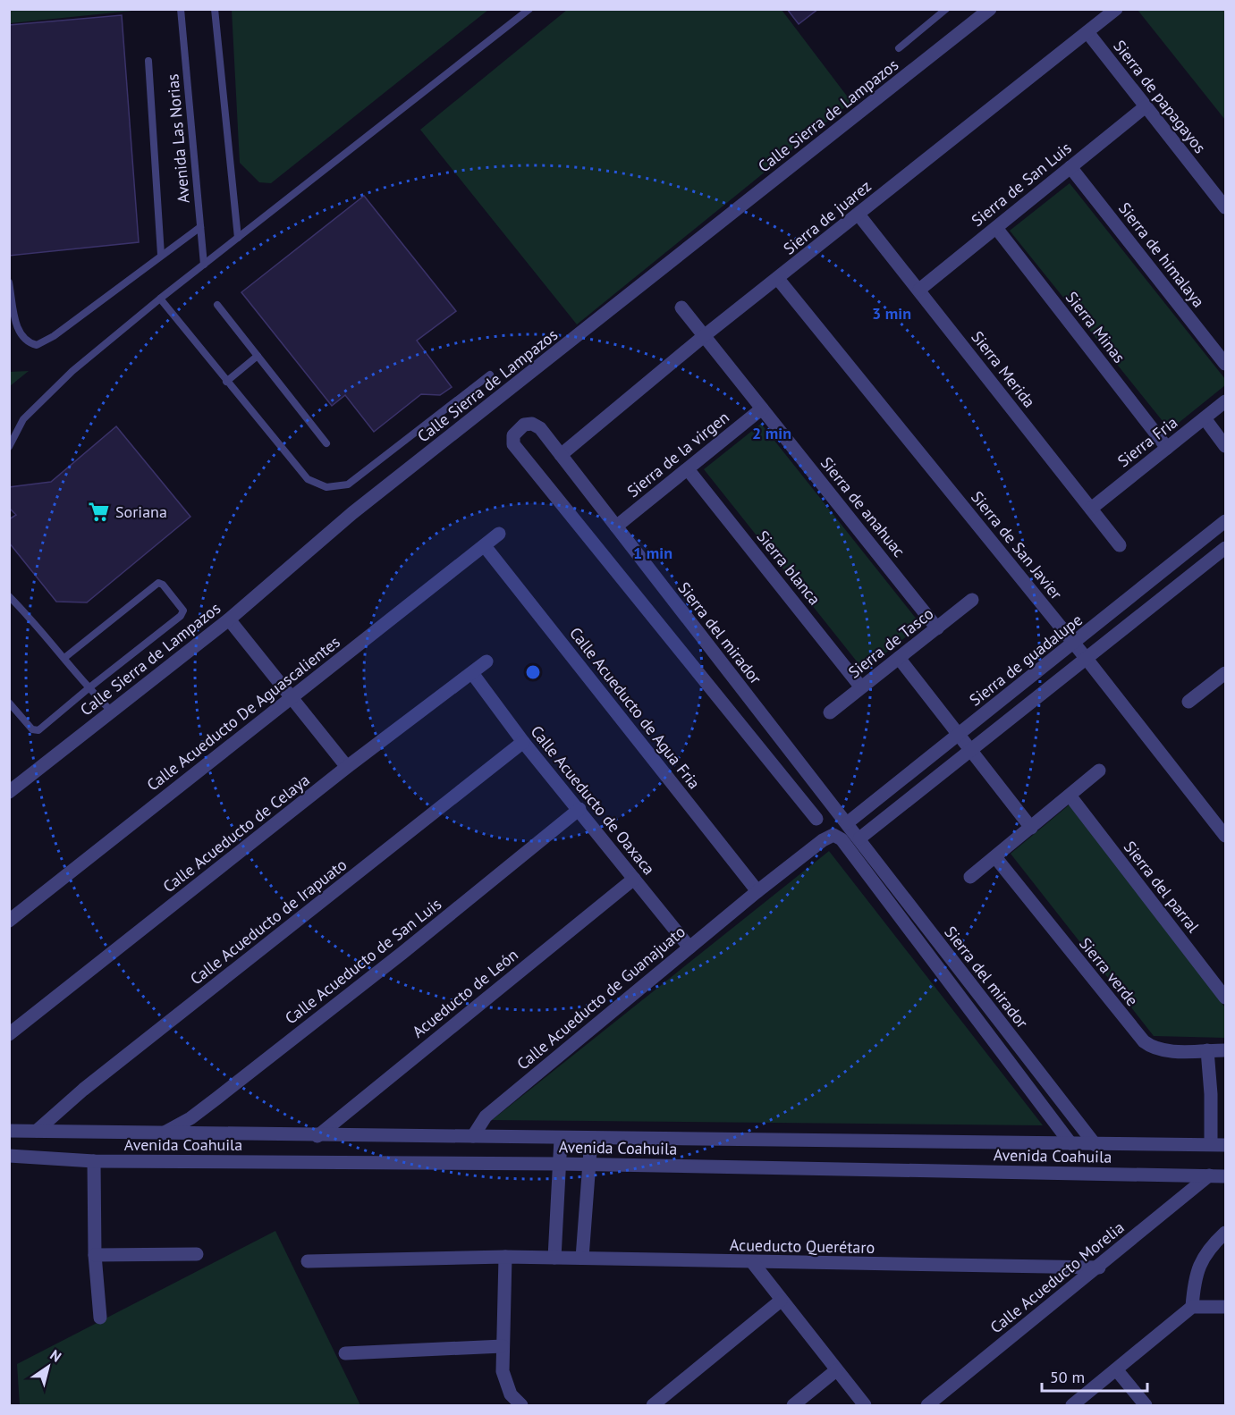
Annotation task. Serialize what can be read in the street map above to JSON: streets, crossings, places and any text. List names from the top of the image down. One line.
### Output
{"streets":{"street":["Sierra de papagayos","Calle Sierra de Lampazos","Sierra de San Luis","Sierra de juarez","Sierra de himalaya","Sierra Minas","Sierra Merida","Sierra Fria","Sierra de la virgen","Sierra de anahuac","Sierra de San Javier","Sierra blanca","Sierra del mirador","Sierra de Tasco","Sierra de guadalupe","Calle Acueducto de Agua Fria","Calle Acueducto De Aguascalientes","Calle Acueducto de Oaxaca","Calle Acueducto de Celaya","Sierra del parral","Calle Acueducto de Irapuato","Calle Acueducto de San Luis","Sierra verde","Acueducto de León","Calle Acueducto de Guanajuato","Avenida Coahuila","Acueducto Querétaro","Calle Acueducto Morelia"],"lane":["Avenida Las Norias"]},"crossings":[["Sierra de papagayos","Sierra de San Luis"],["Sierra de papagayos","Sierra de juarez"],["Sierra de San Luis","Sierra de himalaya"],["Sierra de San Luis","Sierra Minas"],["Sierra de San Luis","Sierra Merida"],["Sierra de juarez","Sierra Merida"],["Sierra de juarez","Sierra de anahuac"],["Sierra de juarez","Sierra de San Javier"],["Sierra de juarez","Sierra del mirador"],["Sierra Minas","Sierra Fria"],["Sierra Merida","Sierra Fria"],["Sierra de la virgen","Sierra de anahuac"],["Sierra de la virgen","Sierra blanca"],["Sierra de la virgen","Sierra del mirador"],["Sierra de anahuac","Sierra de Tasco"],["Sierra de San Javier","Sierra de guadalupe"],["Sierra blanca","Sierra de Tasco"],["Sierra del mirador","Sierra de guadalupe"],["Sierra del mirador","Calle Acueducto de Guanajuato"],["Sierra del mirador","Avenida Coahuila"],["Calle Acueducto de Agua Fria","Calle Acueducto De Aguascalientes"],["Calle Acueducto de Agua Fria","Calle Acueducto de Guanajuato"],["Calle Acueducto de Oaxaca","Calle Acueducto de Celaya"],["Calle Acueducto de Oaxaca","Calle Acueducto de Irapuato"],["Calle Acueducto de Oaxaca","Calle Acueducto de San Luis"],["Calle Acueducto de Oaxaca","Acueducto de León"],["Calle Acueducto de Oaxaca","Calle Acueducto de Guanajuato"],["Calle Acueducto de Irapuato","Avenida Coahuila"],["Calle Acueducto de San Luis","Avenida Coahuila"],["Acueducto de León","Avenida Coahuila"],["Calle Acueducto de Guanajuato","Avenida Coahuila"],["Avenida Coahuila","Calle Acueducto Morelia"],["Acueducto Querétaro","Calle Acueducto Morelia"]],"places":{"supermarket":["Soriana"]},"scale_bar":"50 m","north":"top right","rings":["3 min","2 min","1 min"]}
